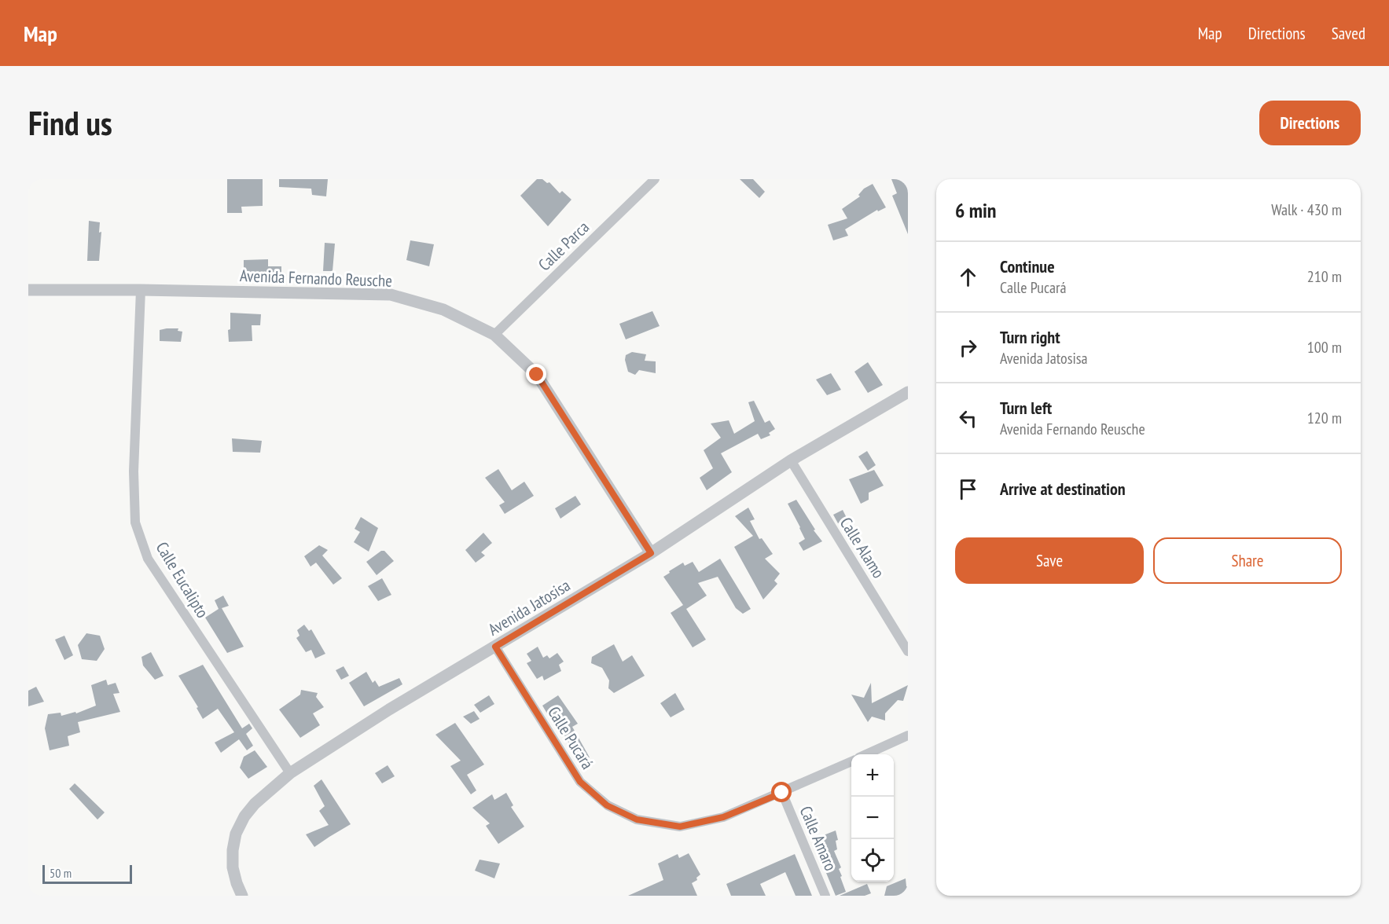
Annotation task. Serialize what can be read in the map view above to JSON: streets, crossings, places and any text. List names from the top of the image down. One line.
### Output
{"streets":{"street":["Calle Parca","Avenida Fernando Reusche","Calle Alamo","Calle Eucalipto","Avenida Jatosisa","Calle Pucará","Calle Amaro"]},"crossings":[["Calle Parca","Avenida Fernando Reusche"],["Avenida Fernando Reusche","Calle Eucalipto"],["Avenida Fernando Reusche","Avenida Jatosisa"],["Calle Alamo","Avenida Jatosisa"],["Calle Eucalipto","Avenida Jatosisa"],["Avenida Jatosisa","Calle Pucará"],["Calle Pucará","Calle Amaro"]],"scale_bar":"50 m","page":{"header":"Map","nav":["Map","Directions","Saved"],"buttons":["Directions",["Save","Share"]],"title":"Find us","heading":["6 min","Walk · 430 m"],"list":[["Continue","Calle Pucará","210 m"],["Turn right","Avenida Jatosisa","100 m"],["Turn left","Avenida Fernando Reusche","120 m"],"Arrive at destination"],"map_buttons":["+","−"],"scale":"50 m"}}
